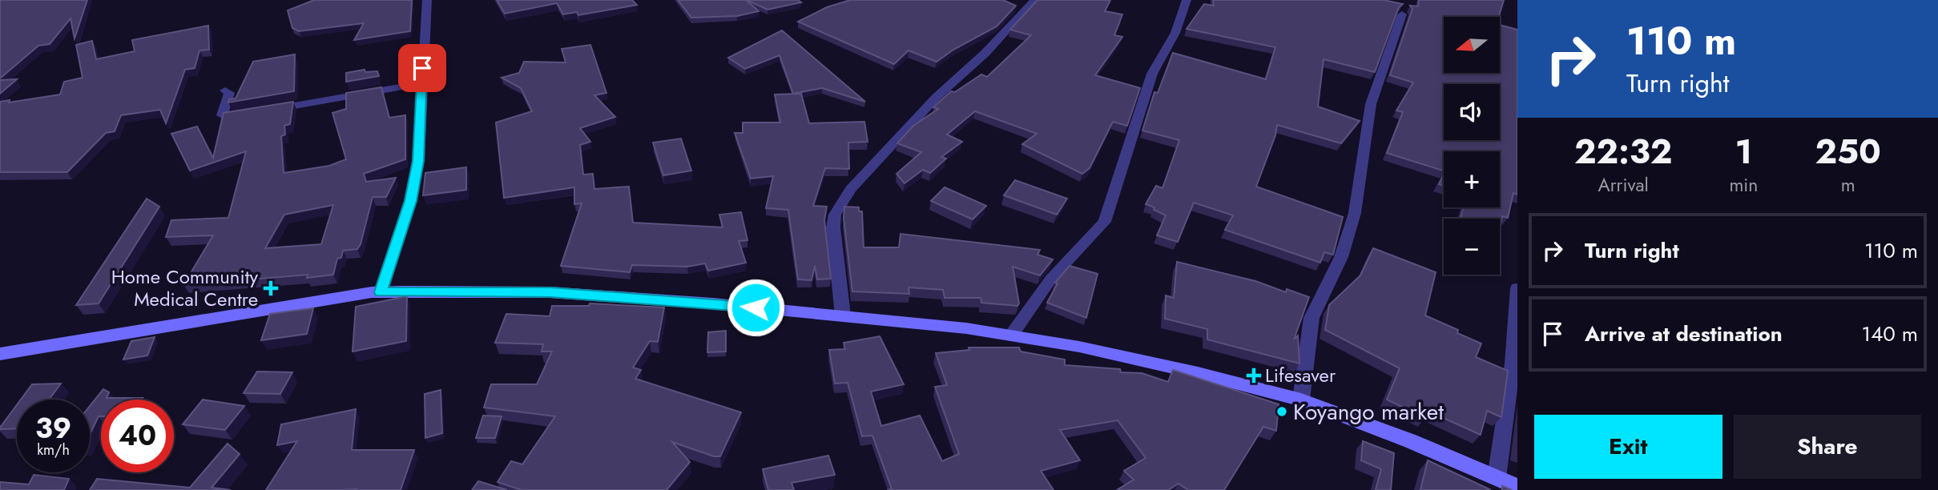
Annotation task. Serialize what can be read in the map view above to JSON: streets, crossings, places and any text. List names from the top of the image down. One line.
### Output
{"places":{"health":["Home Community Medical Centre","Lifesaver"],"other":["Koyango market"]},"north":"left","page":{"turn":["110 m","Turn right"],"map_buttons":["+","−"],"eta":["22:32","Arrival","1","min","250","m"],"list":[{"name":"Turn right","value":"110 m"},{"name":"Arrive at destination","value":"140 m"}],"speed":"39 km/h","limit":"40","buttons":["Exit","Share"]}}
